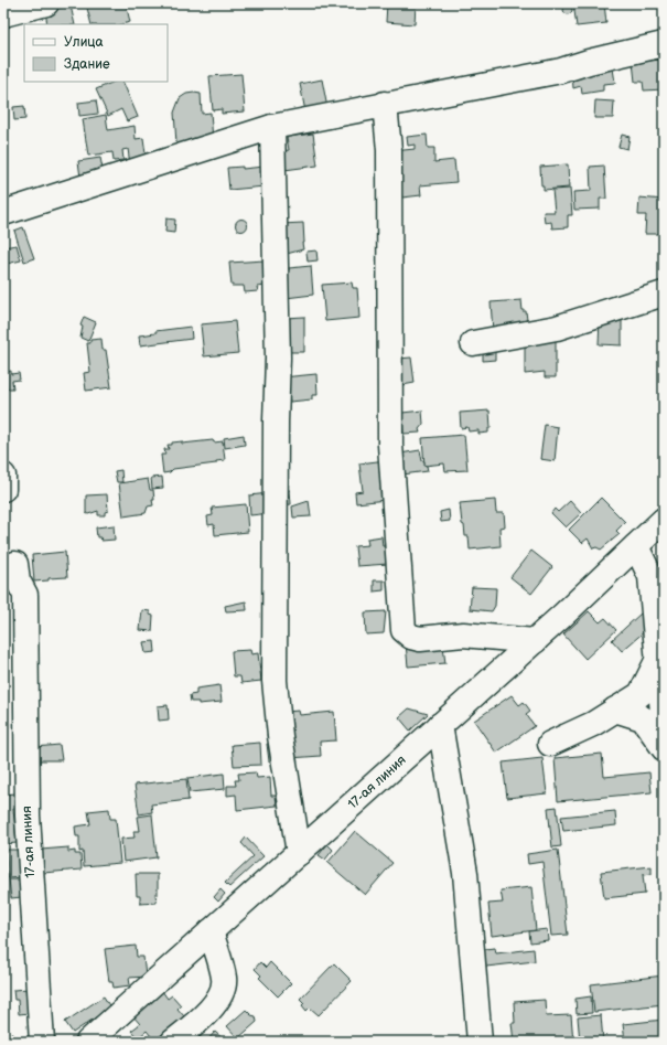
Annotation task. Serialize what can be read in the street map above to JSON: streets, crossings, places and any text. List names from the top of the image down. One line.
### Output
{"streets":{"street":["17-ая линия"]},"legend":["Улица","Здание"]}
